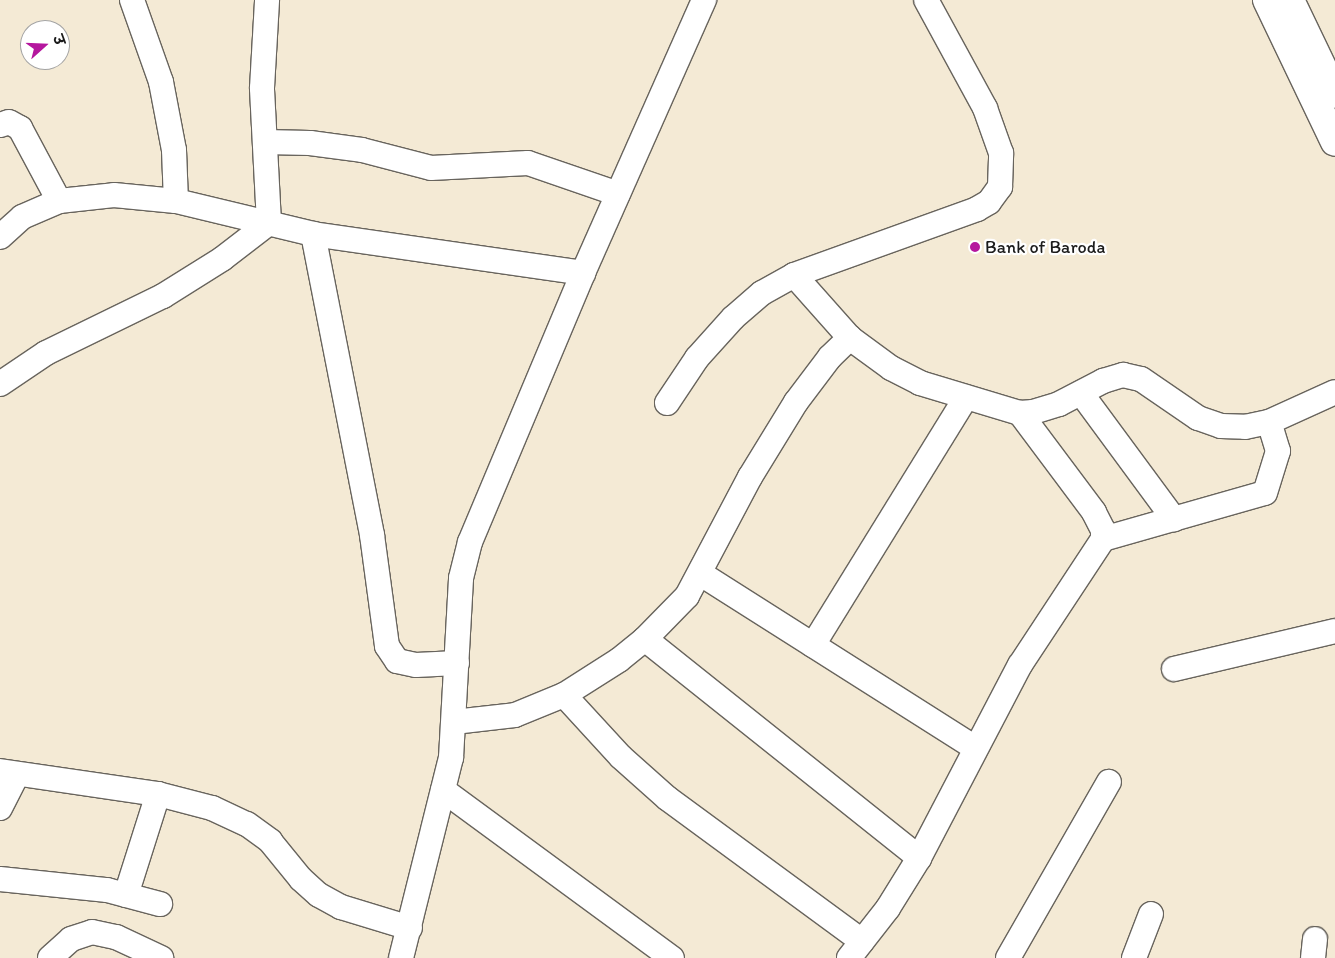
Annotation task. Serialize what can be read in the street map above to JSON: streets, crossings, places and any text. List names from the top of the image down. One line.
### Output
{"places":["Bank of Baroda"],"north":"right"}
